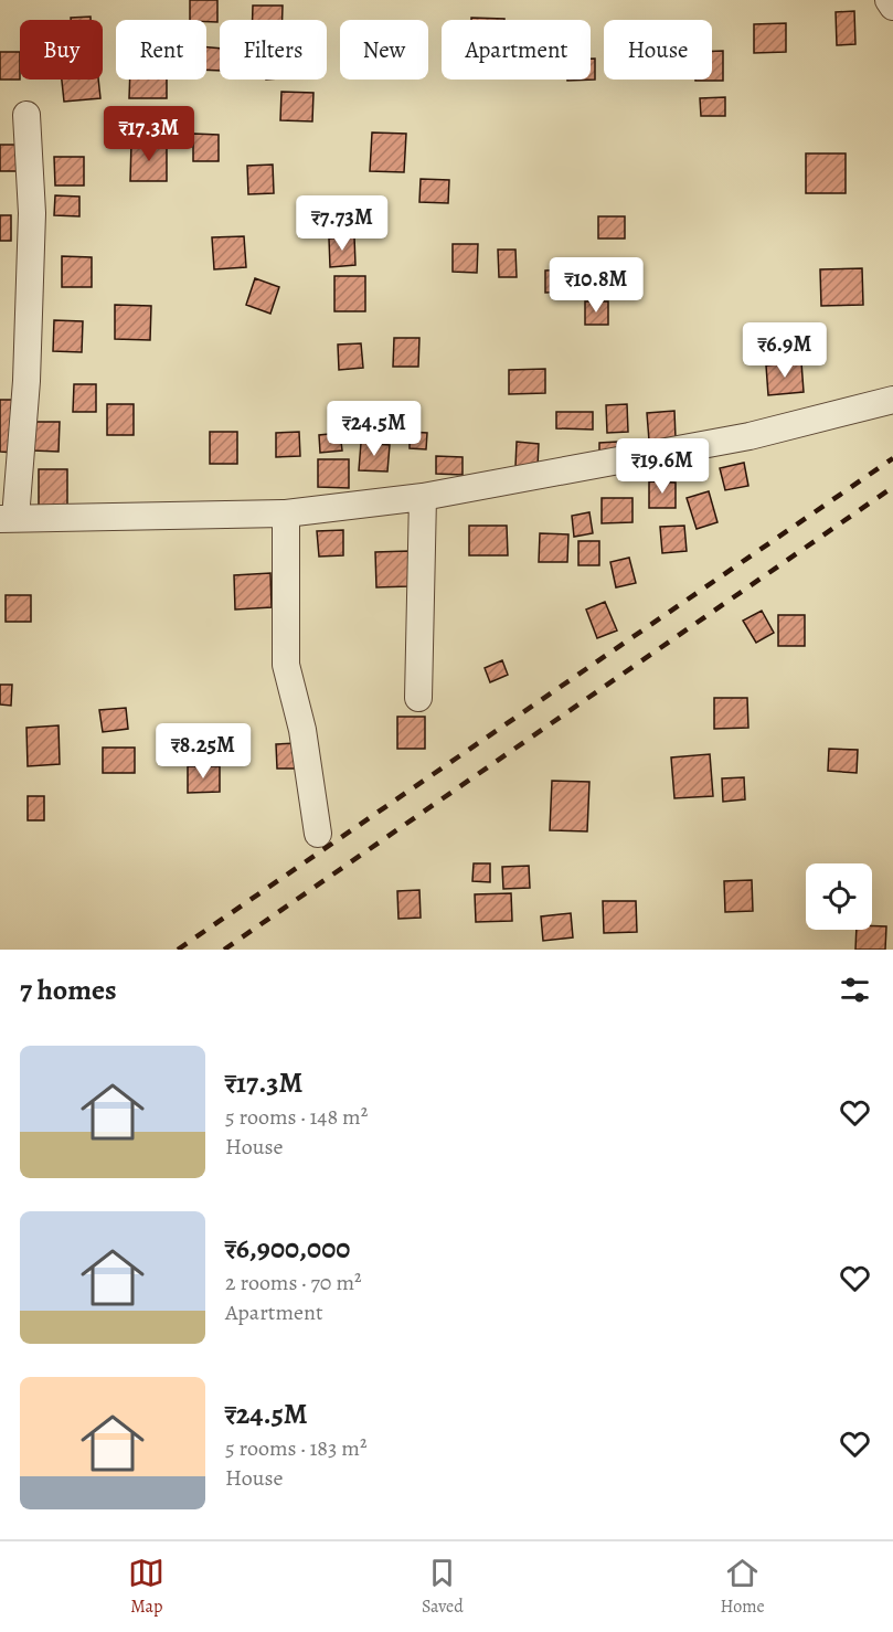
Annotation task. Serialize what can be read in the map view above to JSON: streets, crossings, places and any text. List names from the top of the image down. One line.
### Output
{"page":{"chip":["Buy","Rent","Filters","New","Apartment","House"],"price":["₹17.3M","₹7.73M","₹10.8M","₹6.9M","₹24.5M","₹19.6M","₹8.25M"],"heading":"7 homes","list":[{"name":"₹17.3M","note":"5 rooms · 148 m² · House"},{"name":"₹6,900,000","note":"2 rooms · 70 m² · Apartment"},{"name":"₹24.5M","note":"5 rooms · 183 m² · House"}],"tabs":["Map","Saved","Home"]}}
